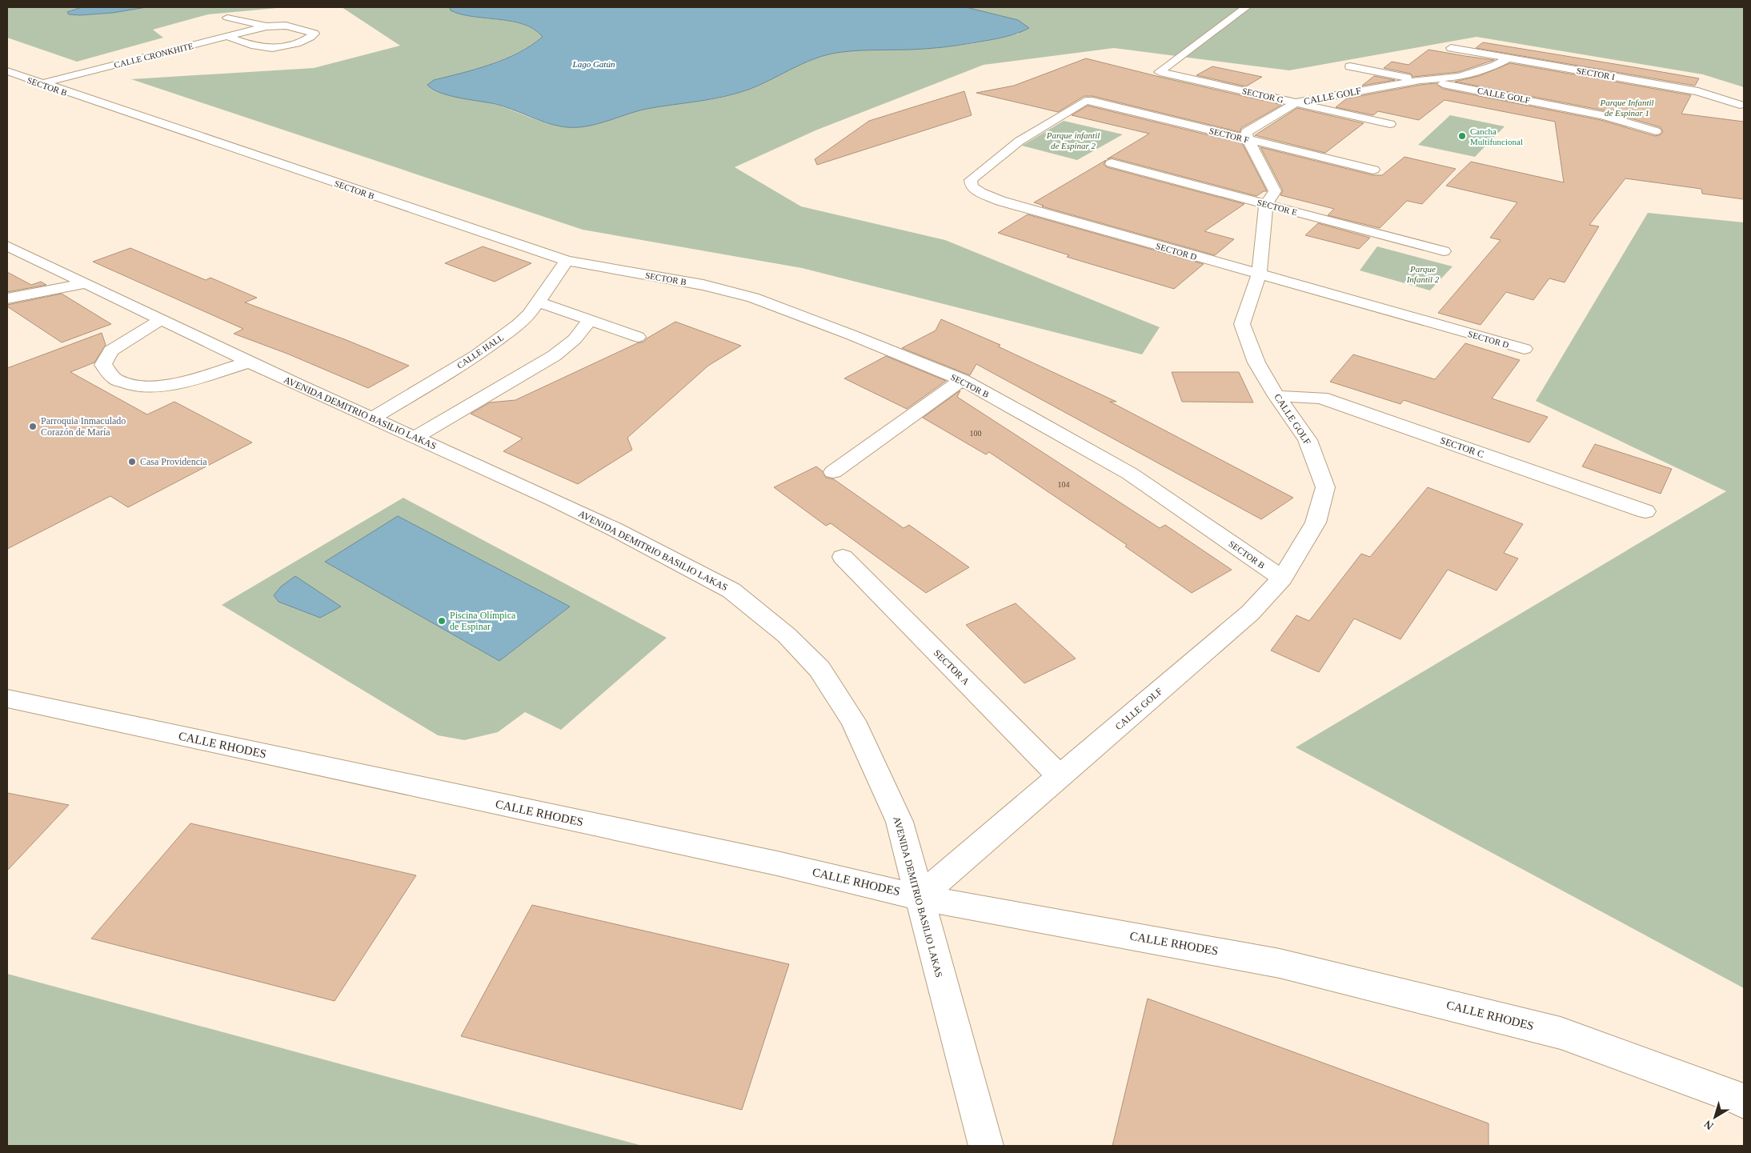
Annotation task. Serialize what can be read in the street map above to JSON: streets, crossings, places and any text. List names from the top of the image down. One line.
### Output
{"streets":{"street":["CALLE CRONKHITE","SECTOR I","SECTOR B","SECTOR G","CALLE GOLF","SECTOR F","SECTOR E","SECTOR D","CALLE HALL","AVENIDA DEMITRIO BASILIO LAKAS","SECTOR C","SECTOR A","CALLE RHODES"]},"crossings":[["CALLE CRONKHITE","SECTOR B"],["SECTOR I","CALLE GOLF"],["SECTOR B","CALLE GOLF"],["SECTOR B","CALLE HALL"],["SECTOR G","CALLE GOLF"],["CALLE GOLF","SECTOR F"],["CALLE GOLF","SECTOR E"],["CALLE GOLF","SECTOR D"],["CALLE GOLF","AVENIDA DEMITRIO BASILIO LAKAS"],["CALLE GOLF","SECTOR C"],["CALLE GOLF","SECTOR A"],["CALLE GOLF","CALLE RHODES"],["SECTOR F","SECTOR D"],["CALLE HALL","AVENIDA DEMITRIO BASILIO LAKAS"],["AVENIDA DEMITRIO BASILIO LAKAS","CALLE RHODES"]],"water":["Lago Gatún"],"parks":["Parque Infantil de Espinar 1","Parque infantil de Espinar 2","Parque Infantil 2"],"places":["Cancha Multifuncional","Parroquia Inmaculado Corazón de María","Casa Providencia","Piscina Olímpica de Espinar"],"house_numbers":["100","104"],"north":"bottom left"}
